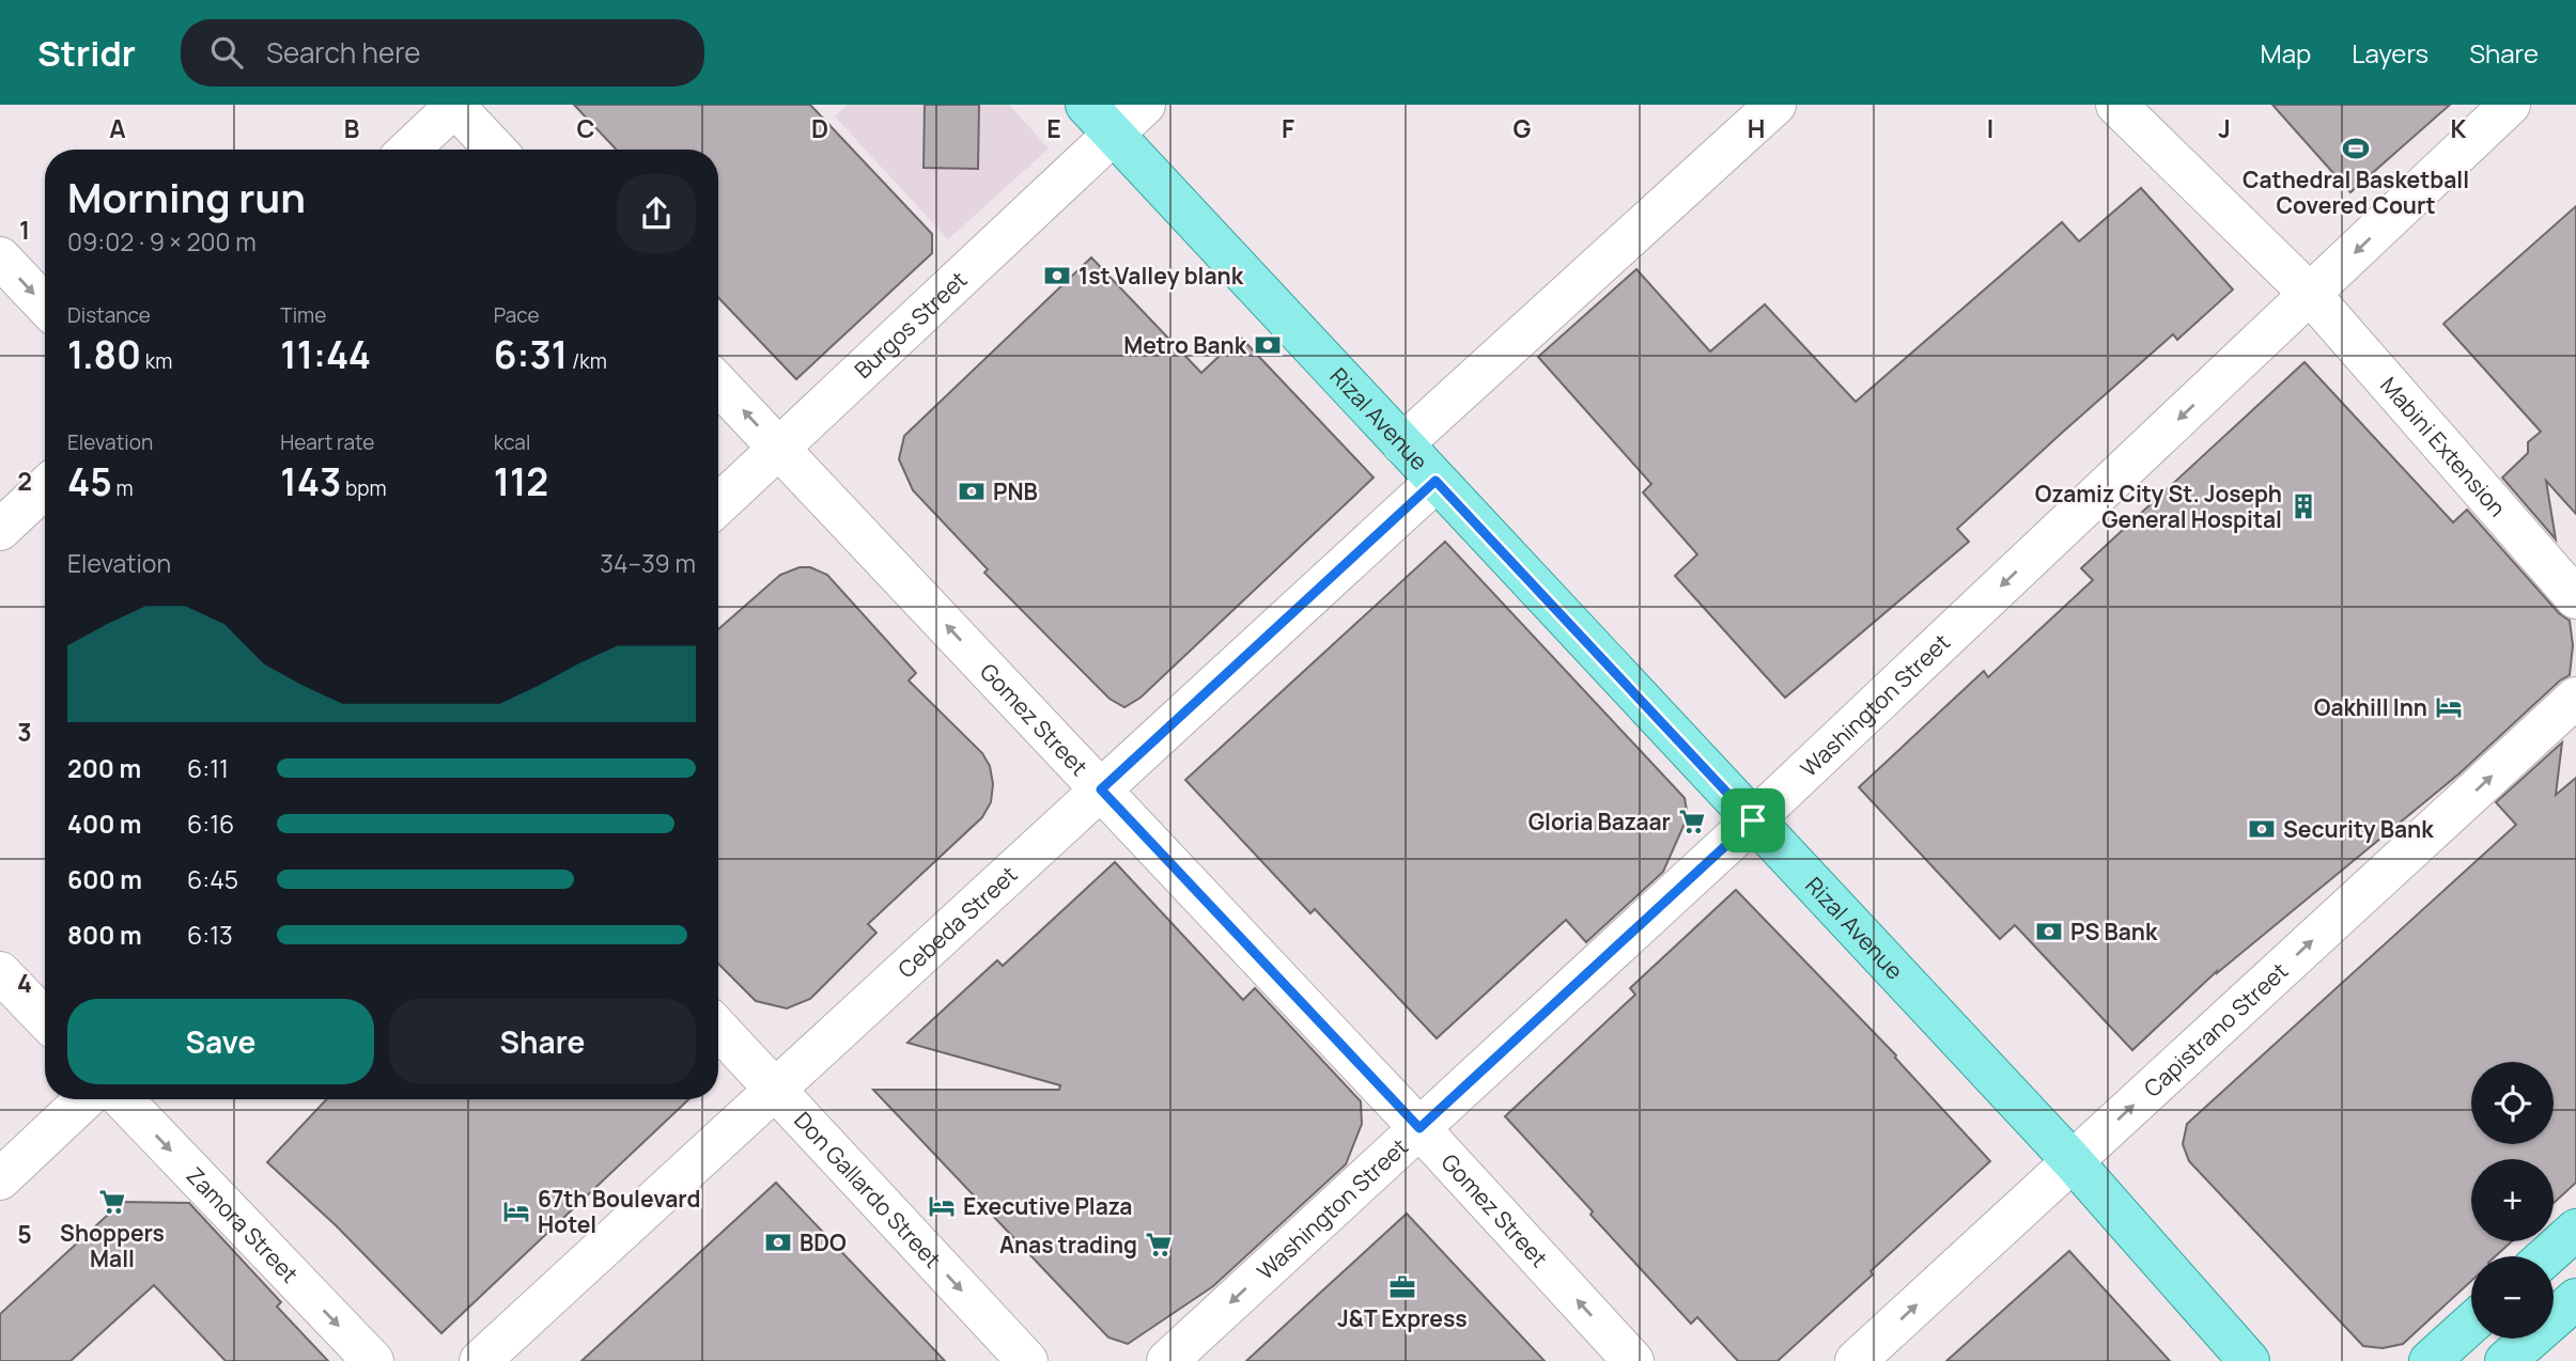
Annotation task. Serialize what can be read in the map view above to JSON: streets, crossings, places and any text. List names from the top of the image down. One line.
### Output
{"streets":{"main road":["Rizal Avenue"],"street":["Burgos Street","Mabini Extension","Washington Street","Gomez Street","Cebeda Street","Capistrano Street","Don Gallardo Street","Zamora Street"]},"crossings":[["Burgos Street","Rizal Avenue"],["Burgos Street","Gomez Street"],["Rizal Avenue","Washington Street"],["Rizal Avenue","Cebeda Street"],["Rizal Avenue","Capistrano Street"],["Mabini Extension","Washington Street"],["Washington Street","Gomez Street"],["Gomez Street","Cebeda Street"],["Cebeda Street","Don Gallardo Street"]],"one_way":["Washington Street","Gomez Street","Capistrano Street","Don Gallardo Street","Zamora Street"],"places":{"sports":["Cathedral Basketball Covered Court"],"bank":["1st Valley blank","Metro Bank","PNB","Security Bank","PS Bank","BDO"],"building":["Ozamiz City St. Joseph General Hospital"],"hotel":["Oakhill Inn","Executive Plaza","67th Boulevard Hotel"],"supermarket":["Gloria Bazaar","Shoppers Mall","Anas trading"],"office":["J&T Express"]},"page":{"header":"Stridr","search":"Search here","nav":["Map","Layers","Share"],"heading":["Morning run","09:02 · 9 × 200 m"],"stats":[["Distance","1.80 km"],["Time","11:44"],["Pace","6:31 /km"],["Elevation","45 m"],["Heart rate","143 bpm"],["kcal","112"]],"chart":["Elevation","34–39 m"],"list":[{"name":"200 m","note":"6:11"},{"name":"400 m","note":"6:16"},{"name":"600 m","note":"6:45"},{"name":"800 m","note":"6:13"}],"buttons":["Save","Share"],"map_buttons":["+","−"]},"grid":{"columns":["A","B","C","D","E","F","G","H","I","J","K"],"rows":["1","2","3","4","5"]}}
